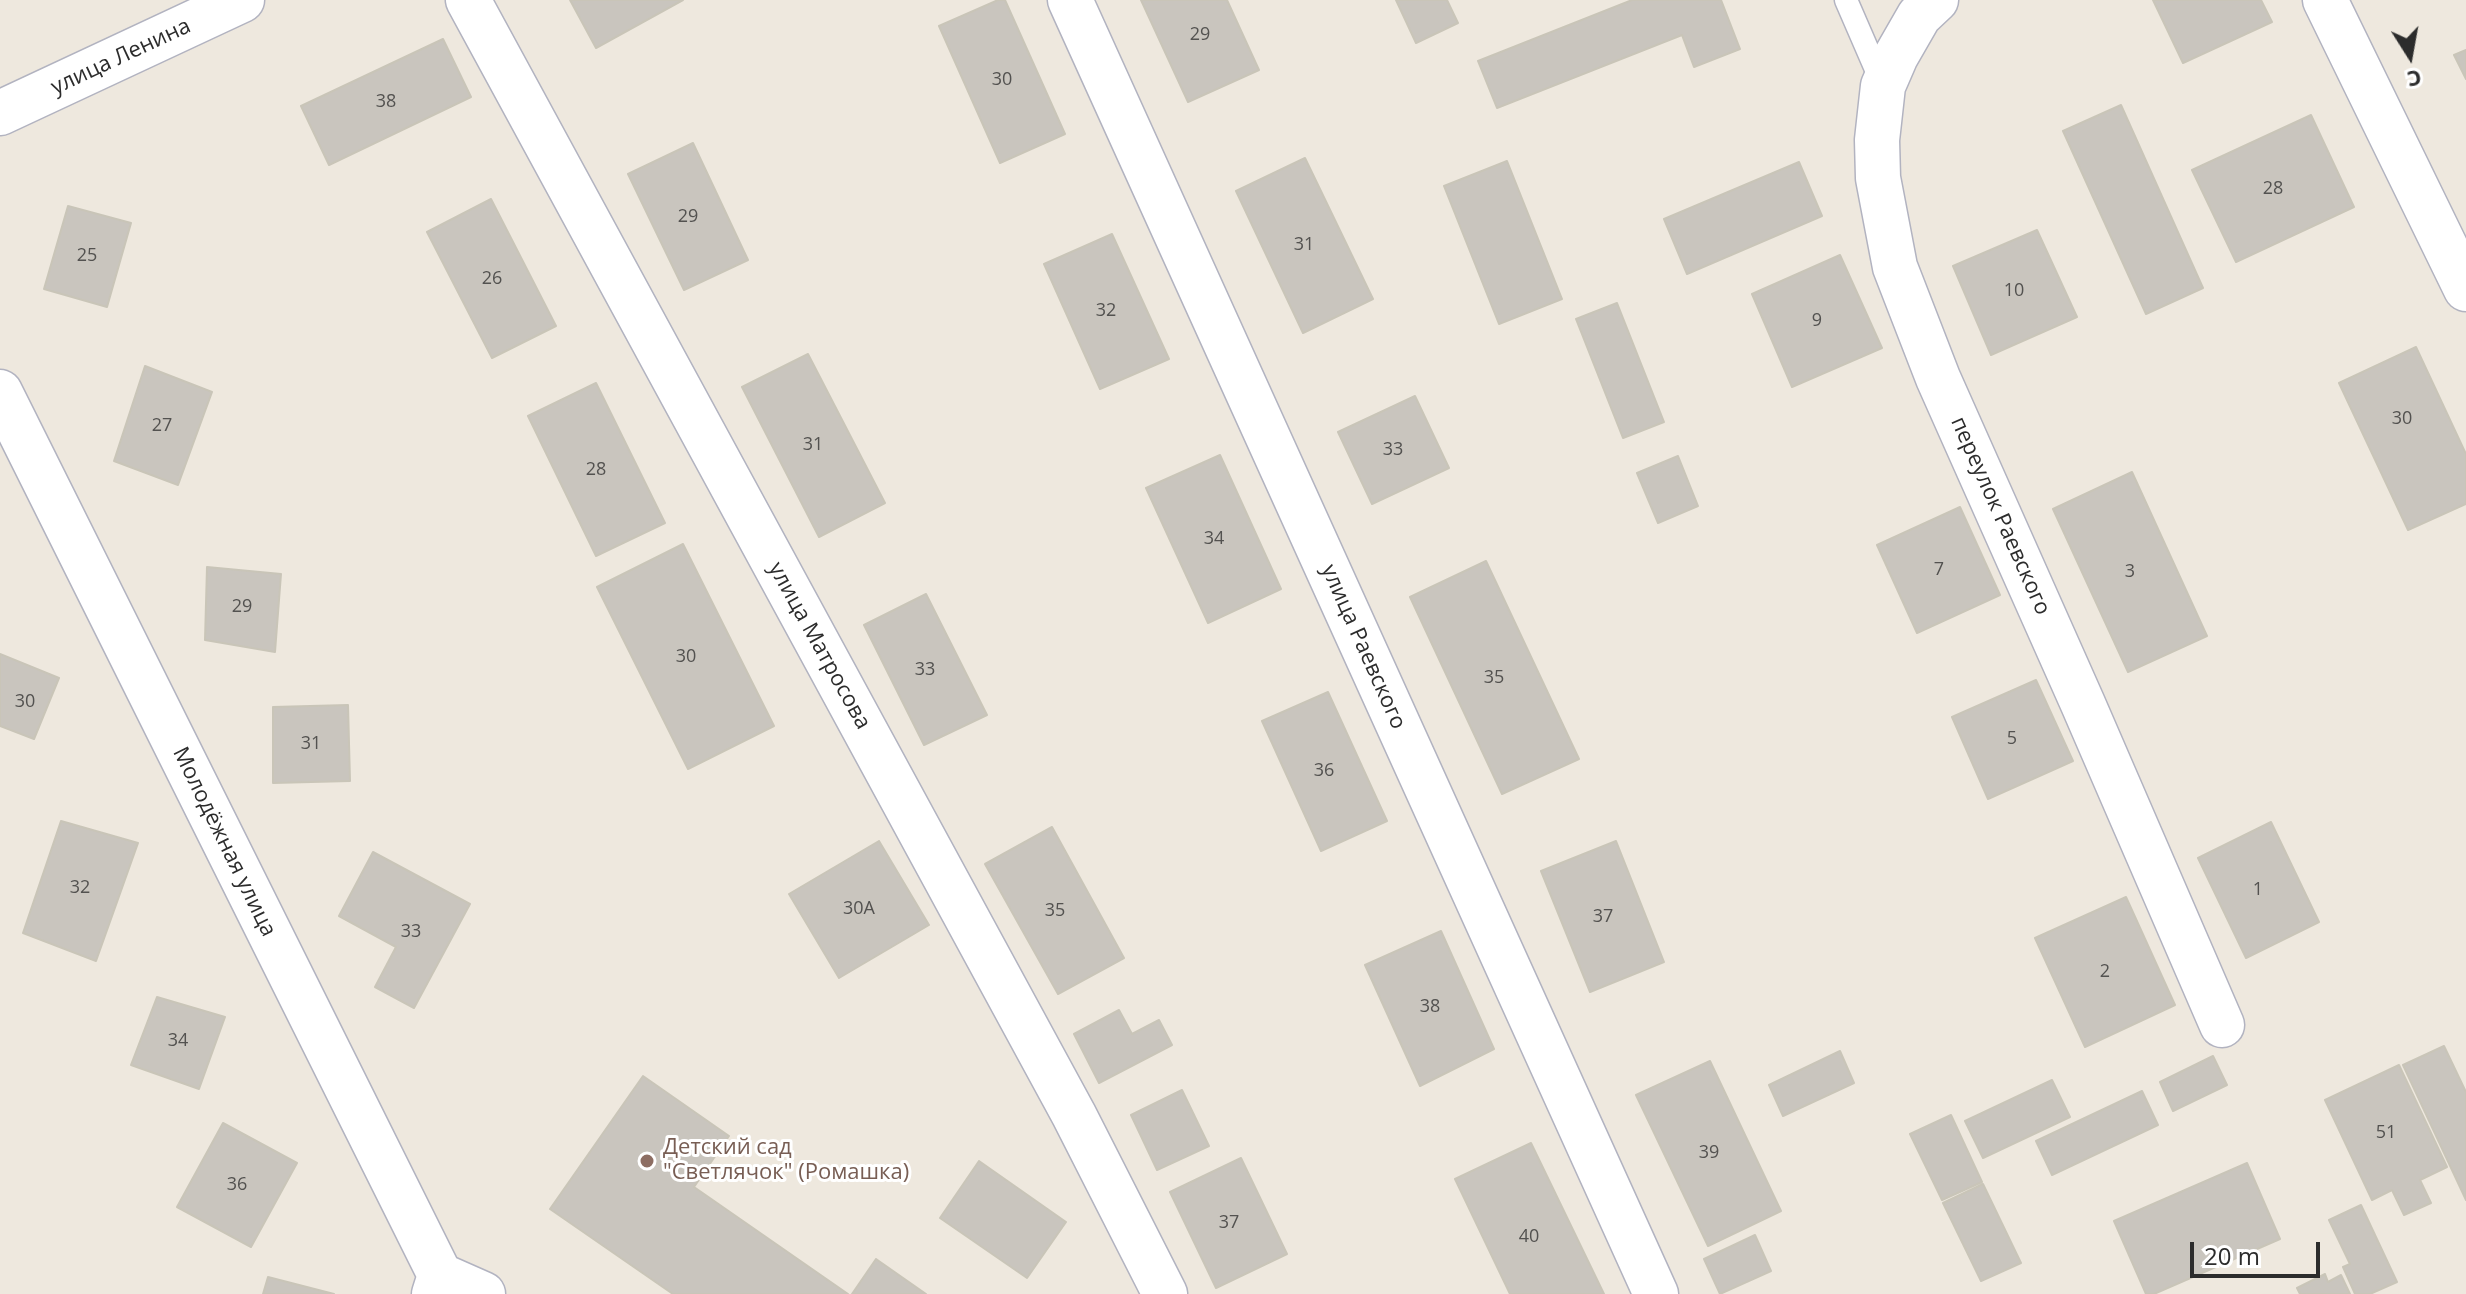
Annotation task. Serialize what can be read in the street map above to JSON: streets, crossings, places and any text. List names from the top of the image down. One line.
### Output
{"streets":{"street":["улица Ленина","переулок Раевского","улица Матросова","улица Раевского","Молодёжная улица"]},"places":["Детский сад \"Светлячок\" (Ромашка)"],"house_numbers":["29","30","38","28","29","31","25","26","10","32","9","30","27","31","33","28","34","7","3","29","30","33","35","30","5","31","36","32","1","30А","35","37","33","2","38","34","51","39","36","37","40"],"scale_bar":"20 m","north":"bottom"}
